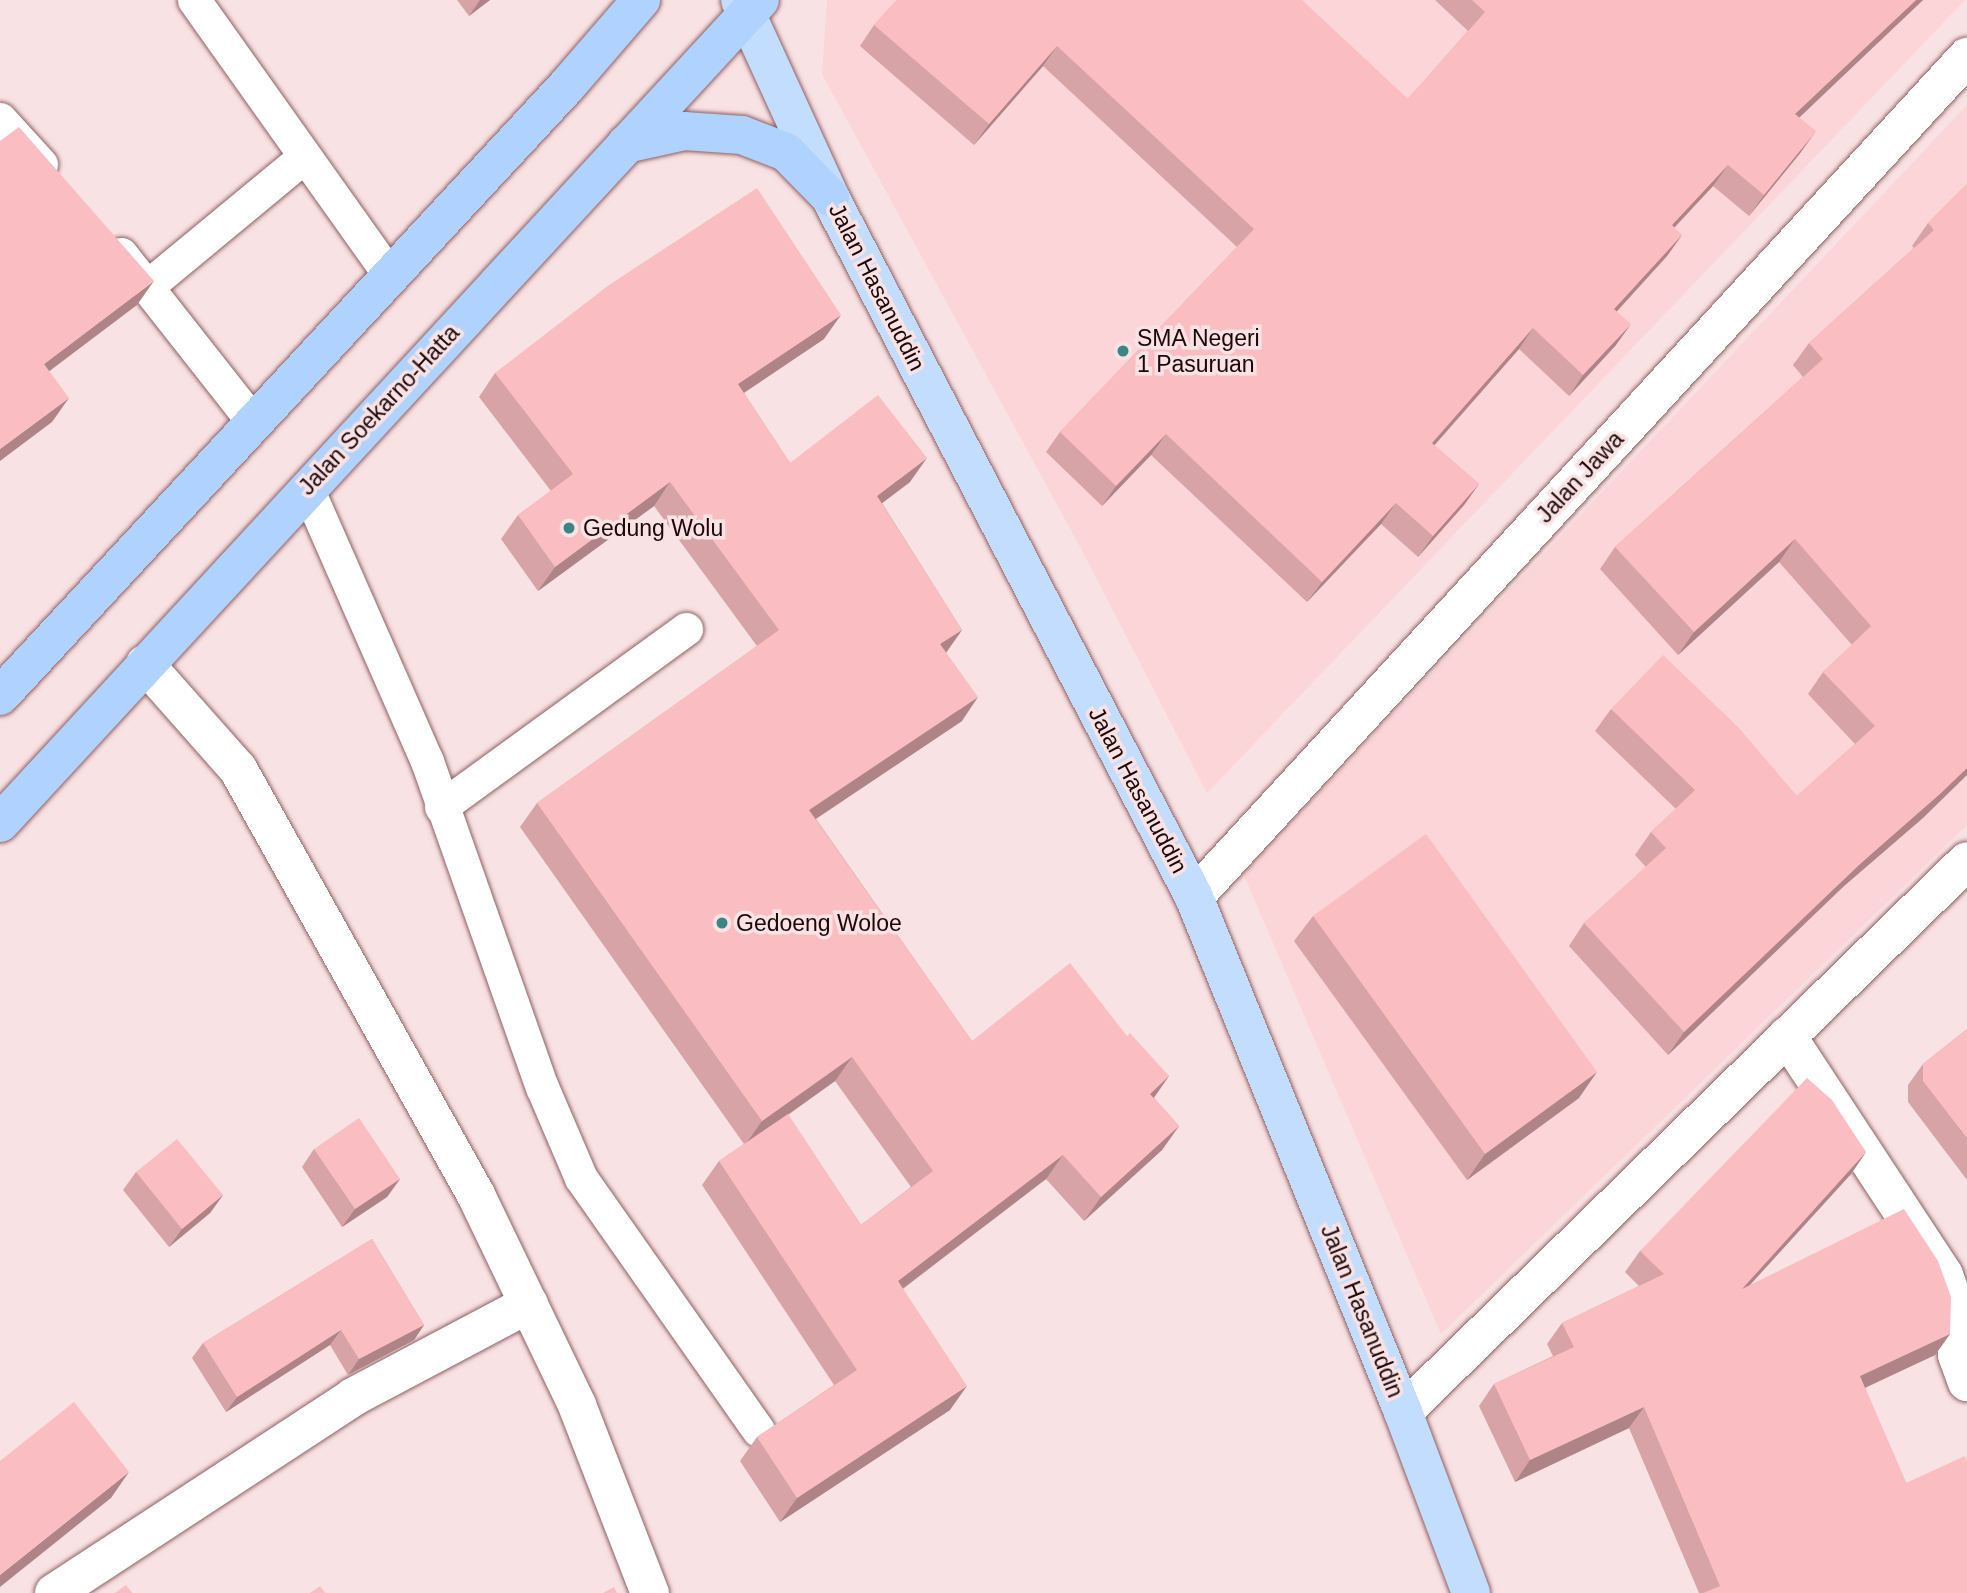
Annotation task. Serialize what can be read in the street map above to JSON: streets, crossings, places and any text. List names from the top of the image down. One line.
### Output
{"streets":{"highway":["Jalan Soekarno-Hatta"],"main road":["Jalan Hasanuddin"],"street":["Jalan Jawa"]},"crossings":[["Jalan Hasanuddin","Jalan Soekarno-Hatta"],["Jalan Hasanuddin","Jalan Jawa"]],"places":["SMA Negeri 1 Pasuruan","Gedung Wolu","Gedoeng Woloe"]}
